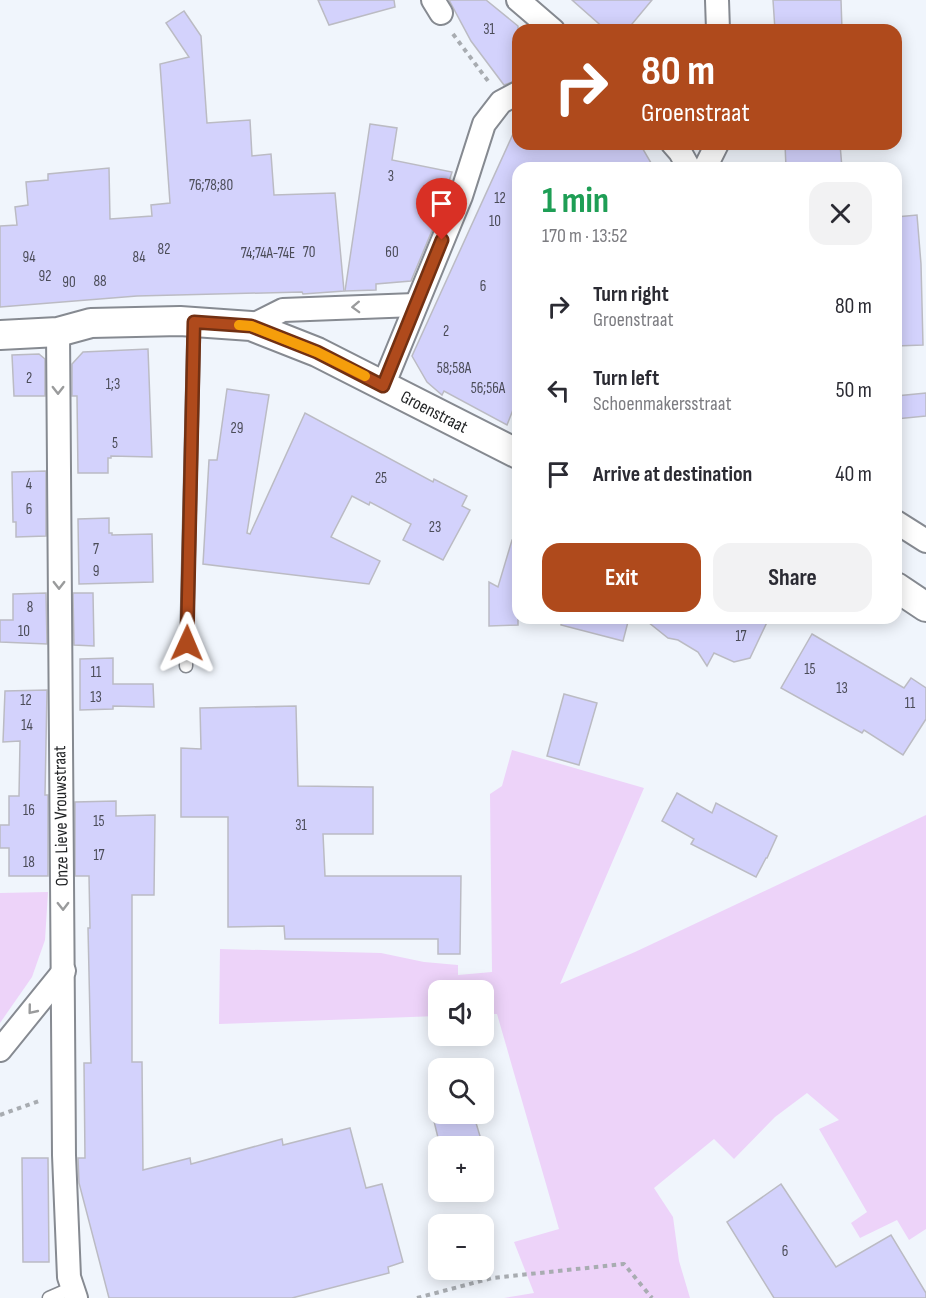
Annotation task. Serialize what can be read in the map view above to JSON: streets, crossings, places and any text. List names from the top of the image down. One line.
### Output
{"streets":{"street":["Groenstraat","Onze Lieve Vrouwstraat"]},"crossings":[["Groenstraat","Onze Lieve Vrouwstraat"]],"one_way":["Onze Lieve Vrouwstraat"],"house_numbers":["31","3","76;78;80","12","10","82","70","60","74;74A-74E","94","84","92","88","90","6","2","58;58A","2","1;3","56;56A","29","5","25","4","6","23","7","9","8","10","17","15","11","13","13","12","11","14","16","15","31","17","18","6"],"page":{"turn":["80 m","Groenstraat"],"heading":["1 min","170 m · 13:52"],"list":[{"name":"Turn right","note":"Groenstraat","value":"80 m"},{"name":"Turn left","note":"Schoenmakersstraat","value":"50 m"},{"name":"Arrive at destination","value":"40 m"}],"buttons":["Exit","Share"],"map_buttons":["+","−"]}}
